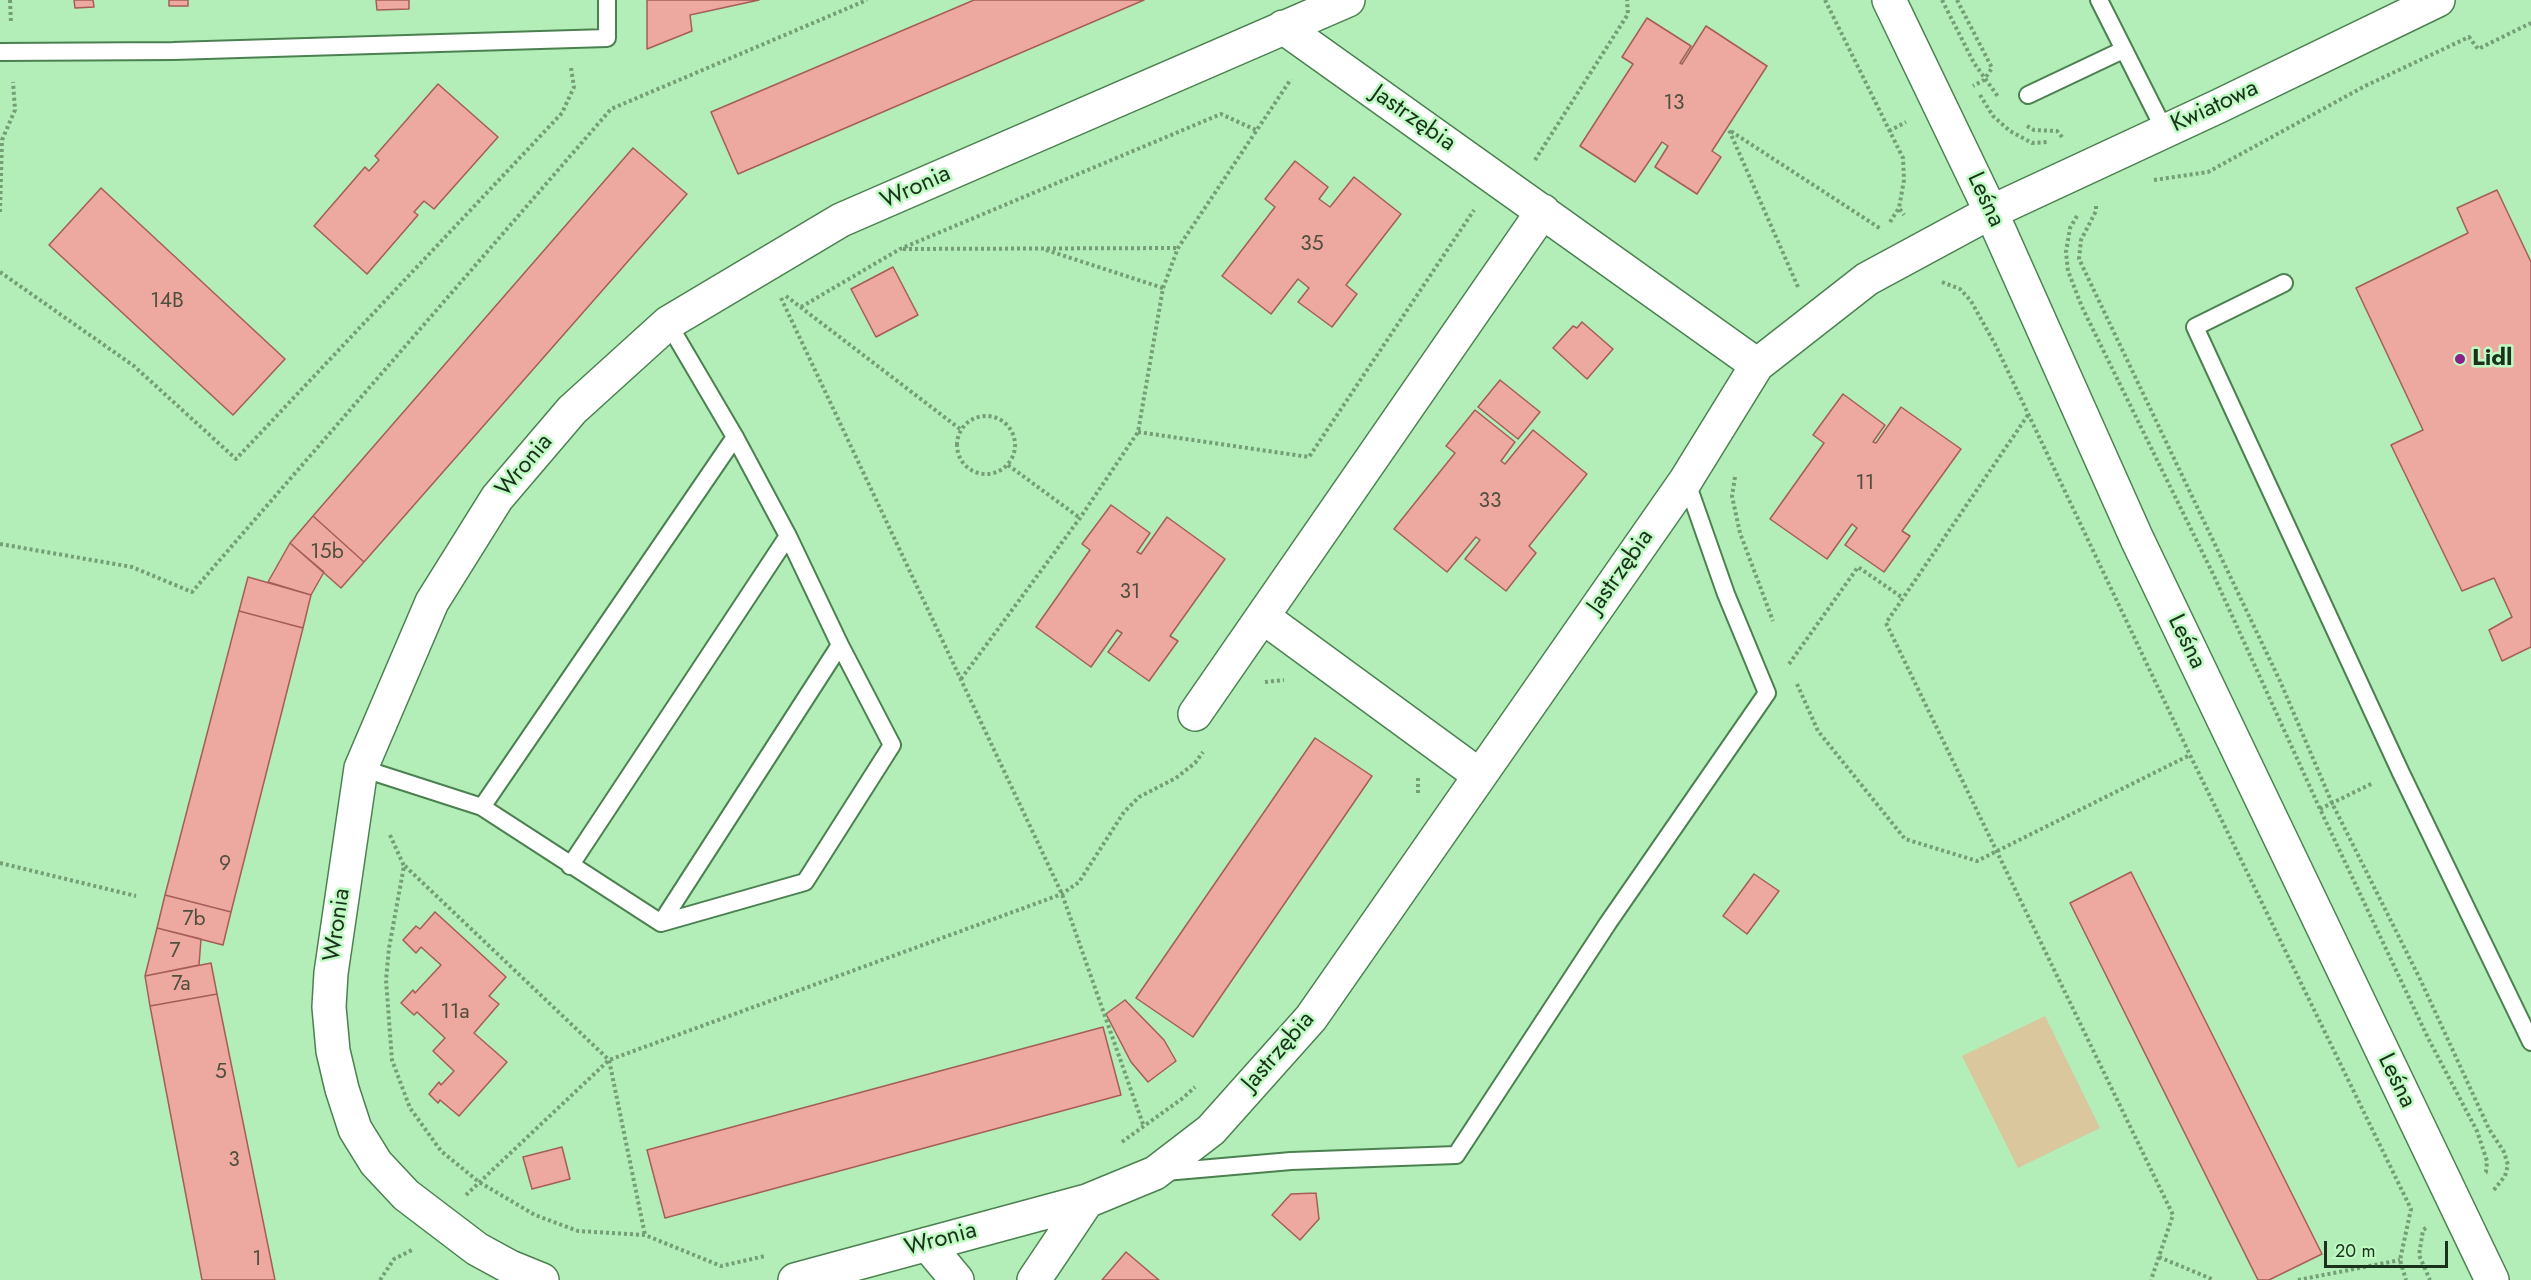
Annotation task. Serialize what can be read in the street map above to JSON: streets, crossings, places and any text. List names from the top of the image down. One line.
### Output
{"streets":{"street":["Kwiatowa","Jastrzębia","Wronia","Leśna"]},"crossings":[["Kwiatowa","Jastrzębia"],["Kwiatowa","Leśna"],["Jastrzębia","Wronia"],["Jastrzębia","Leśna"]],"places":["Lidl"],"house_numbers":["13","35","14B","11","33","15b","31","9","7b","7","7a","11a","5","3","1"],"scale_bar":"20 m"}
